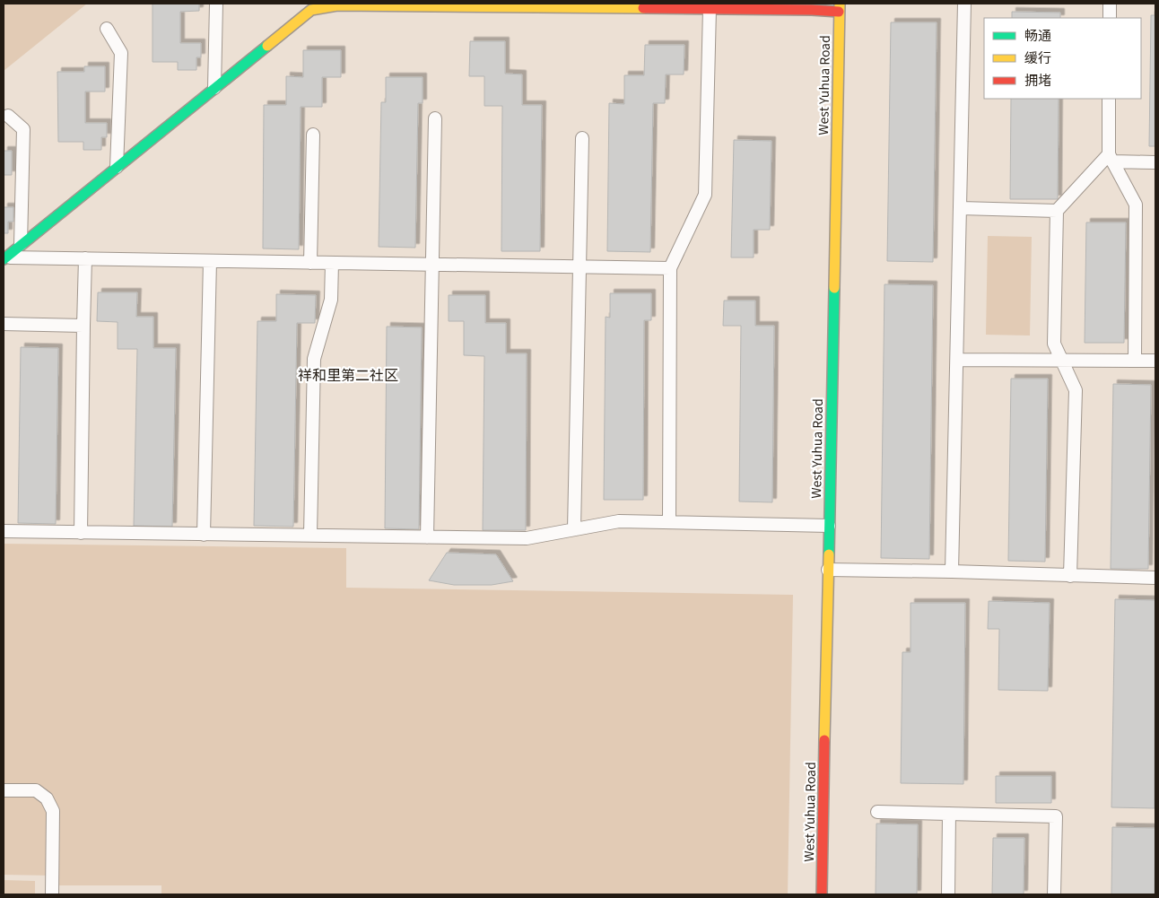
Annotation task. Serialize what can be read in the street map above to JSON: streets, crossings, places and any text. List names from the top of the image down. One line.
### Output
{"streets":{"street":["West Yuhua Road"]},"districts":["祥和里第二社区"],"legend":["畅通","缓行","拥堵"]}
